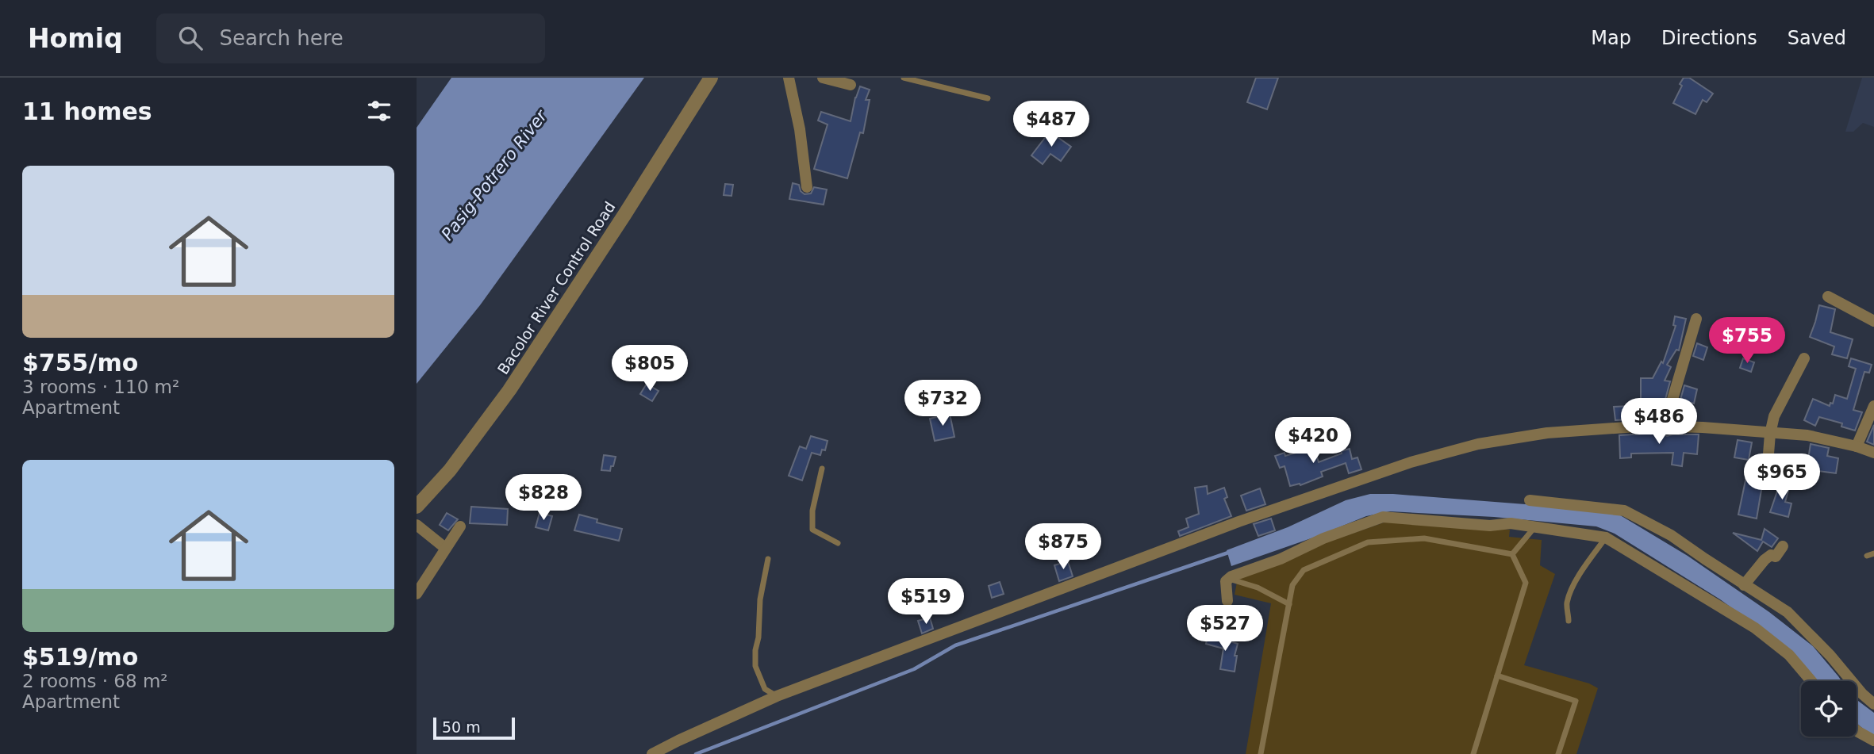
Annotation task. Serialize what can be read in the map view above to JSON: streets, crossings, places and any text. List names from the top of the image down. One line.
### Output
{"streets":{"street":["Bacolor River Control Road"]},"water":["Pasig-Potrero River"],"scale_bar":"50 m","page":{"header":"Homiq","search":"Search here","nav":["Map","Directions","Saved"],"heading":"11 homes","price":["$487","$755","$805","$732","$486","$420","$965","$828","$875","$519","$527"],"list":[{"name":"$755/mo","note":"3 rooms · 110 m² · Apartment"},{"name":"$519/mo","note":"2 rooms · 68 m² · Apartment"}],"scale":"50 m"}}
